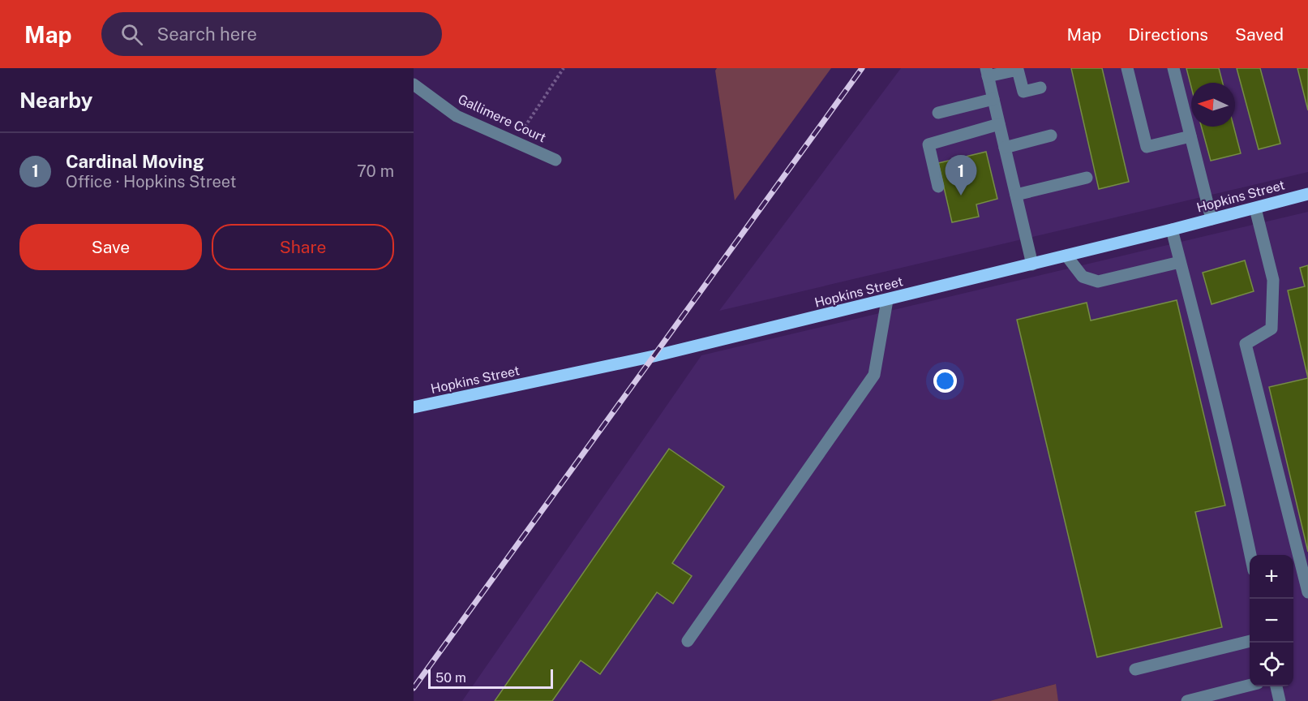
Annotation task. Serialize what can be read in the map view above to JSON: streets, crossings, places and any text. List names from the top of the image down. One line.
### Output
{"streets":{"main road":["Hopkins Street"],"street":["Gallimere Court"]},"scale_bar":"50 m","north":"left","page":{"header":"Map","search":"Search here","nav":["Map","Directions","Saved"],"heading":"Nearby","list":[{"mark":"1","name":"Cardinal Moving","note":"Office · Hopkins Street","value":"70 m"}],"pins":"1","buttons":["Save","Share"],"map_buttons":["+","−"],"scale":"50 m"}}
